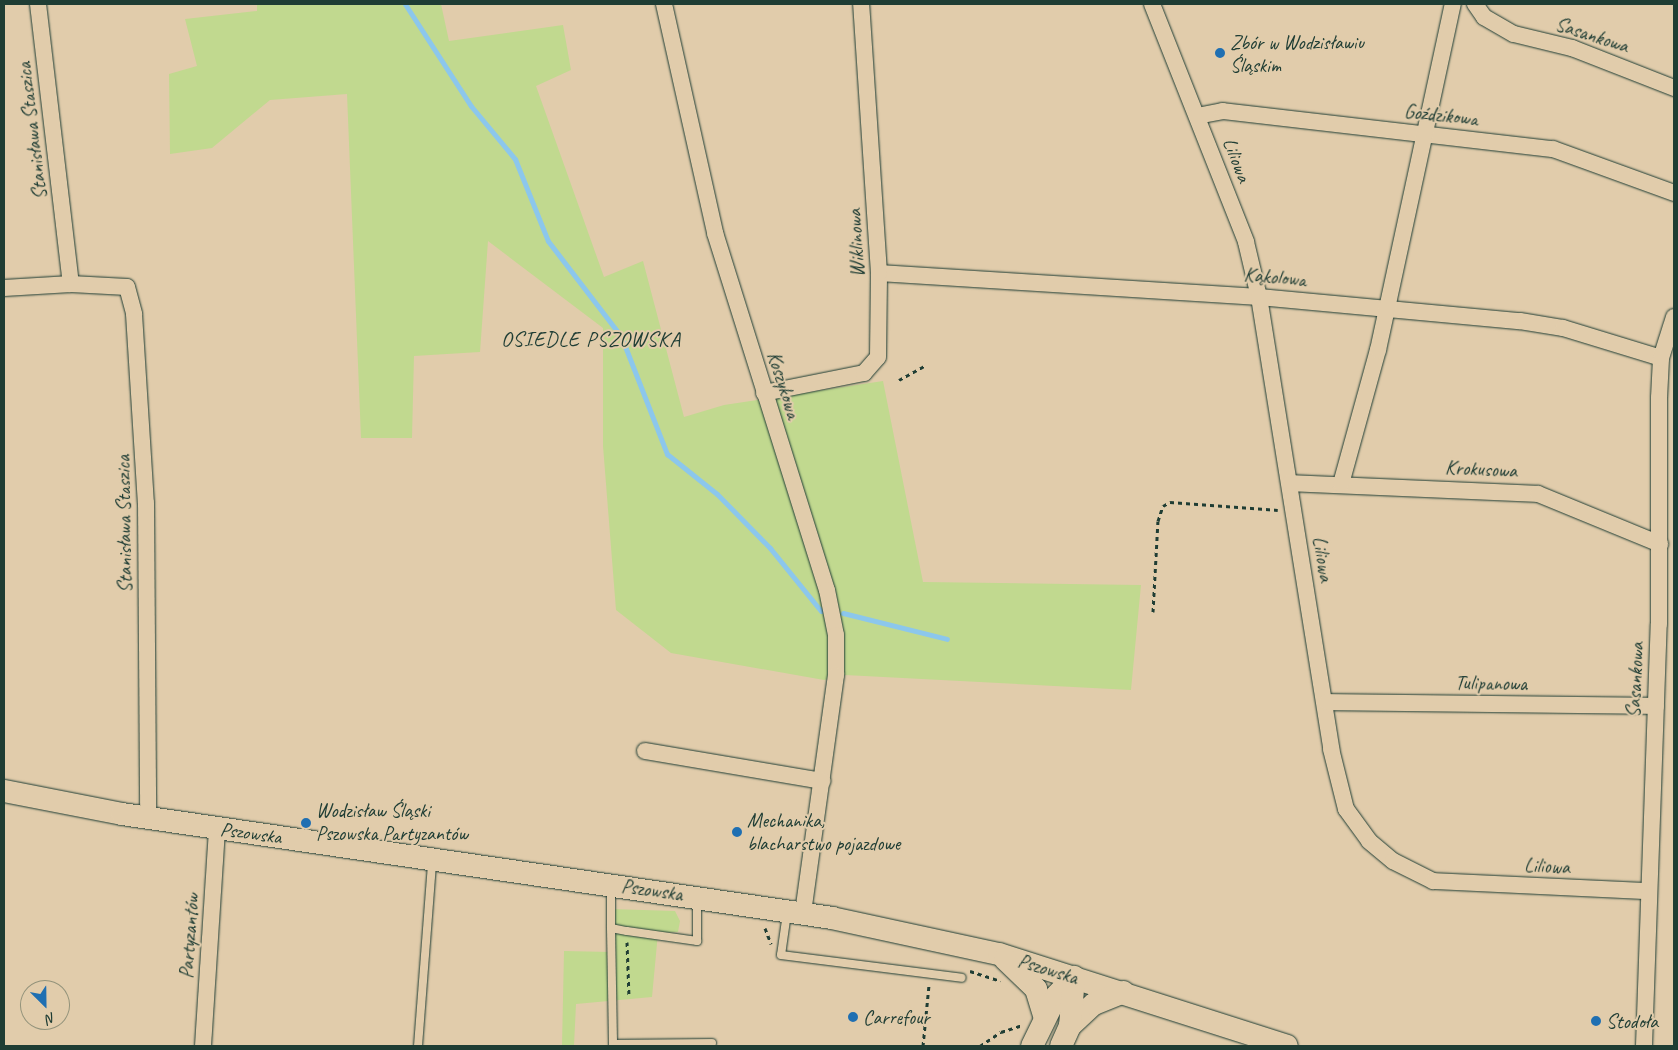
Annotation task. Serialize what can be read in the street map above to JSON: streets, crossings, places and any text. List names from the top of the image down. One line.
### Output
{"streets":{"main road":["Pszowska"],"street":["Sasankowa","Goździkowa","Stanisława Staszica","Liliowa","Wiklinowa","Kąkolowa","Koszykowa","Krokusowa","Tulipanowa","Partyzantów"]},"crossings":[["Sasankowa","Liliowa"],["Sasankowa","Kąkolowa"],["Sasankowa","Krokusowa"],["Sasankowa","Tulipanowa"],["Goździkowa","Liliowa"],["Stanisława Staszica","Pszowska"],["Liliowa","Kąkolowa"],["Liliowa","Krokusowa"],["Liliowa","Tulipanowa"],["Wiklinowa","Kąkolowa"],["Wiklinowa","Koszykowa"],["Koszykowa","Pszowska"],["Pszowska","Partyzantów"]],"districts":["OSIEDLE PSZOWSKA"],"places":["Zbór w Wodzisławiu Śląskim","Wodzisław Śląski Pszowska Partyzantów","Mechanika, blacharstwo pojazdowe","Carrefour","Stodoła"],"north":"bottom right"}
